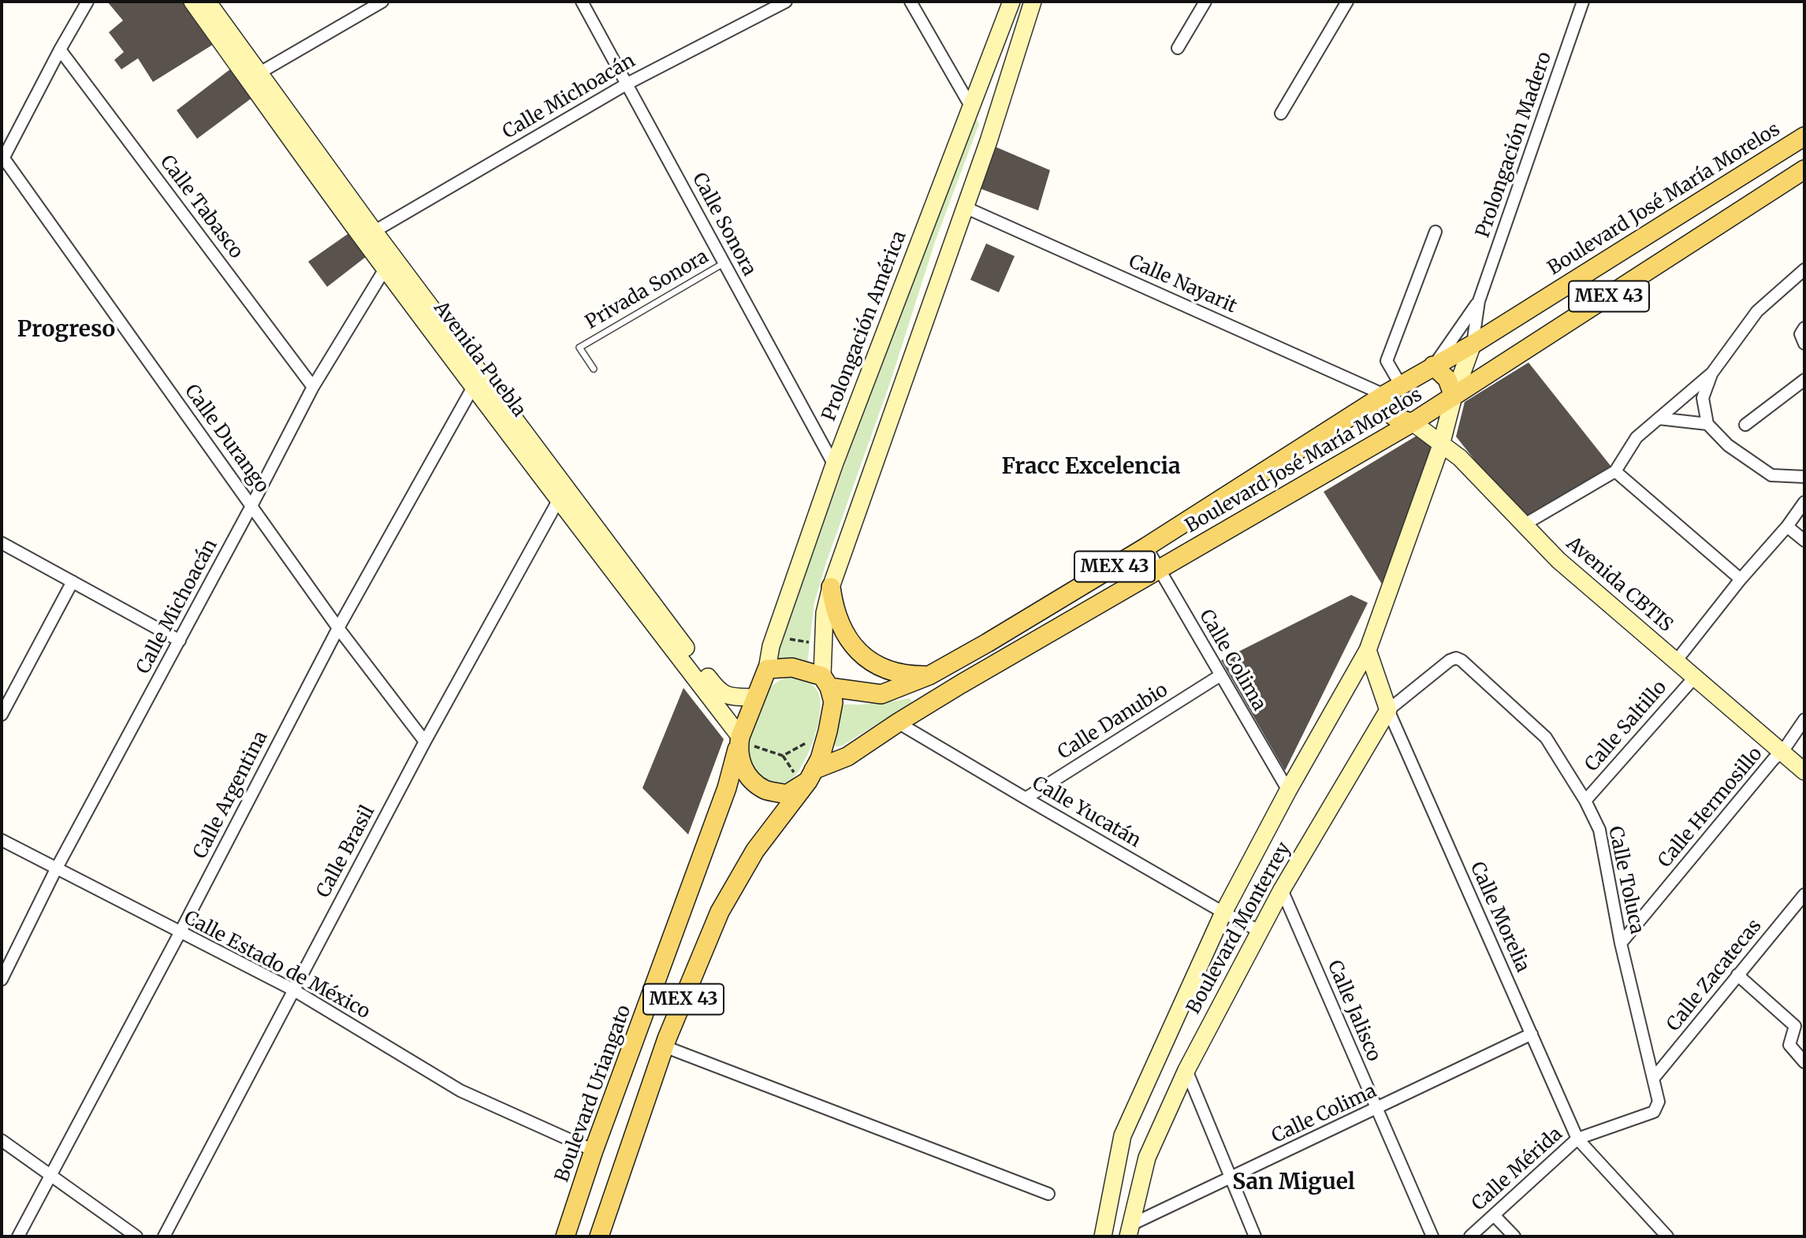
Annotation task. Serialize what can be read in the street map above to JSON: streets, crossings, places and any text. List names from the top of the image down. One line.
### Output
{"streets":{"main road":["Boulevard José María Morelos","MEX 43","Boulevard Uriangato"],"street":["Calle Michoacán","Prolongación Madero","Calle Tabasco","Calle Sonora","Calle Nayarit","Prolongación América","Avenida Puebla","Calle Durango","Avenida CBTIS","Calle Colima","Calle Danubio","Calle Saltillo","Calle Argentina","Calle Hermosillo","Calle Yucatán","Calle Brasil","Calle Toluca","Calle Morelia","Boulevard Monterrey","Calle Estado de México","Calle Zacatecas","Calle Jalisco","Calle Mérida"],"lane":["Privada Sonora"]},"crossings":[["Calle Michoacán","Calle Tabasco"],["Calle Michoacán","Calle Sonora"],["Calle Michoacán","Avenida Puebla"],["Calle Michoacán","Calle Durango"],["Calle Michoacán","Calle Estado de México"],["Prolongación Madero","Boulevard José María Morelos"],["Prolongación Madero","Boulevard Monterrey"],["Boulevard José María Morelos","Calle Nayarit"],["Boulevard José María Morelos","MEX 43"],["Boulevard José María Morelos","Prolongación América"],["Boulevard José María Morelos","Avenida Puebla"],["Boulevard José María Morelos","Avenida CBTIS"],["Boulevard José María Morelos","Calle Colima"],["Boulevard José María Morelos","Calle Yucatán"],["Boulevard José María Morelos","Boulevard Monterrey"],["Boulevard José María Morelos","Boulevard Uriangato"],["Calle Sonora","Privada Sonora"],["Calle Sonora","Prolongación América"],["MEX 43","Prolongación América"],["MEX 43","Avenida Puebla"],["MEX 43","Boulevard Uriangato"],["Prolongación América","Avenida Puebla"],["Prolongación América","Boulevard Uriangato"],["Avenida Puebla","Calle Argentina"],["Avenida Puebla","Calle Brasil"],["Avenida Puebla","Boulevard Uriangato"],["Calle Durango","Calle Argentina"],["Calle Durango","Calle Brasil"],["Avenida CBTIS","Calle Saltillo"],["Avenida CBTIS","Calle Hermosillo"],["Avenida CBTIS","Boulevard Monterrey"],["Calle Colima","Calle Danubio"],["Calle Colima","Calle Morelia"],["Calle Colima","Boulevard Monterrey"],["Calle Colima","Calle Jalisco"],["Calle Danubio","Calle Yucatán"],["Calle Saltillo","Calle Toluca"],["Calle Argentina","Calle Estado de México"],["Calle Hermosillo","Calle Toluca"],["Calle Yucatán","Boulevard Monterrey"],["Calle Brasil","Calle Estado de México"],["Calle Toluca","Calle Morelia"],["Calle Toluca","Boulevard Monterrey"],["Calle Toluca","Calle Zacatecas"],["Calle Toluca","Calle Mérida"],["Calle Morelia","Boulevard Monterrey"],["Calle Morelia","Calle Mérida"],["Boulevard Monterrey","Calle Jalisco"],["Calle Estado de México","Boulevard Uriangato"]],"districts":["Progreso","Fracc Excelencia","San Miguel"]}
